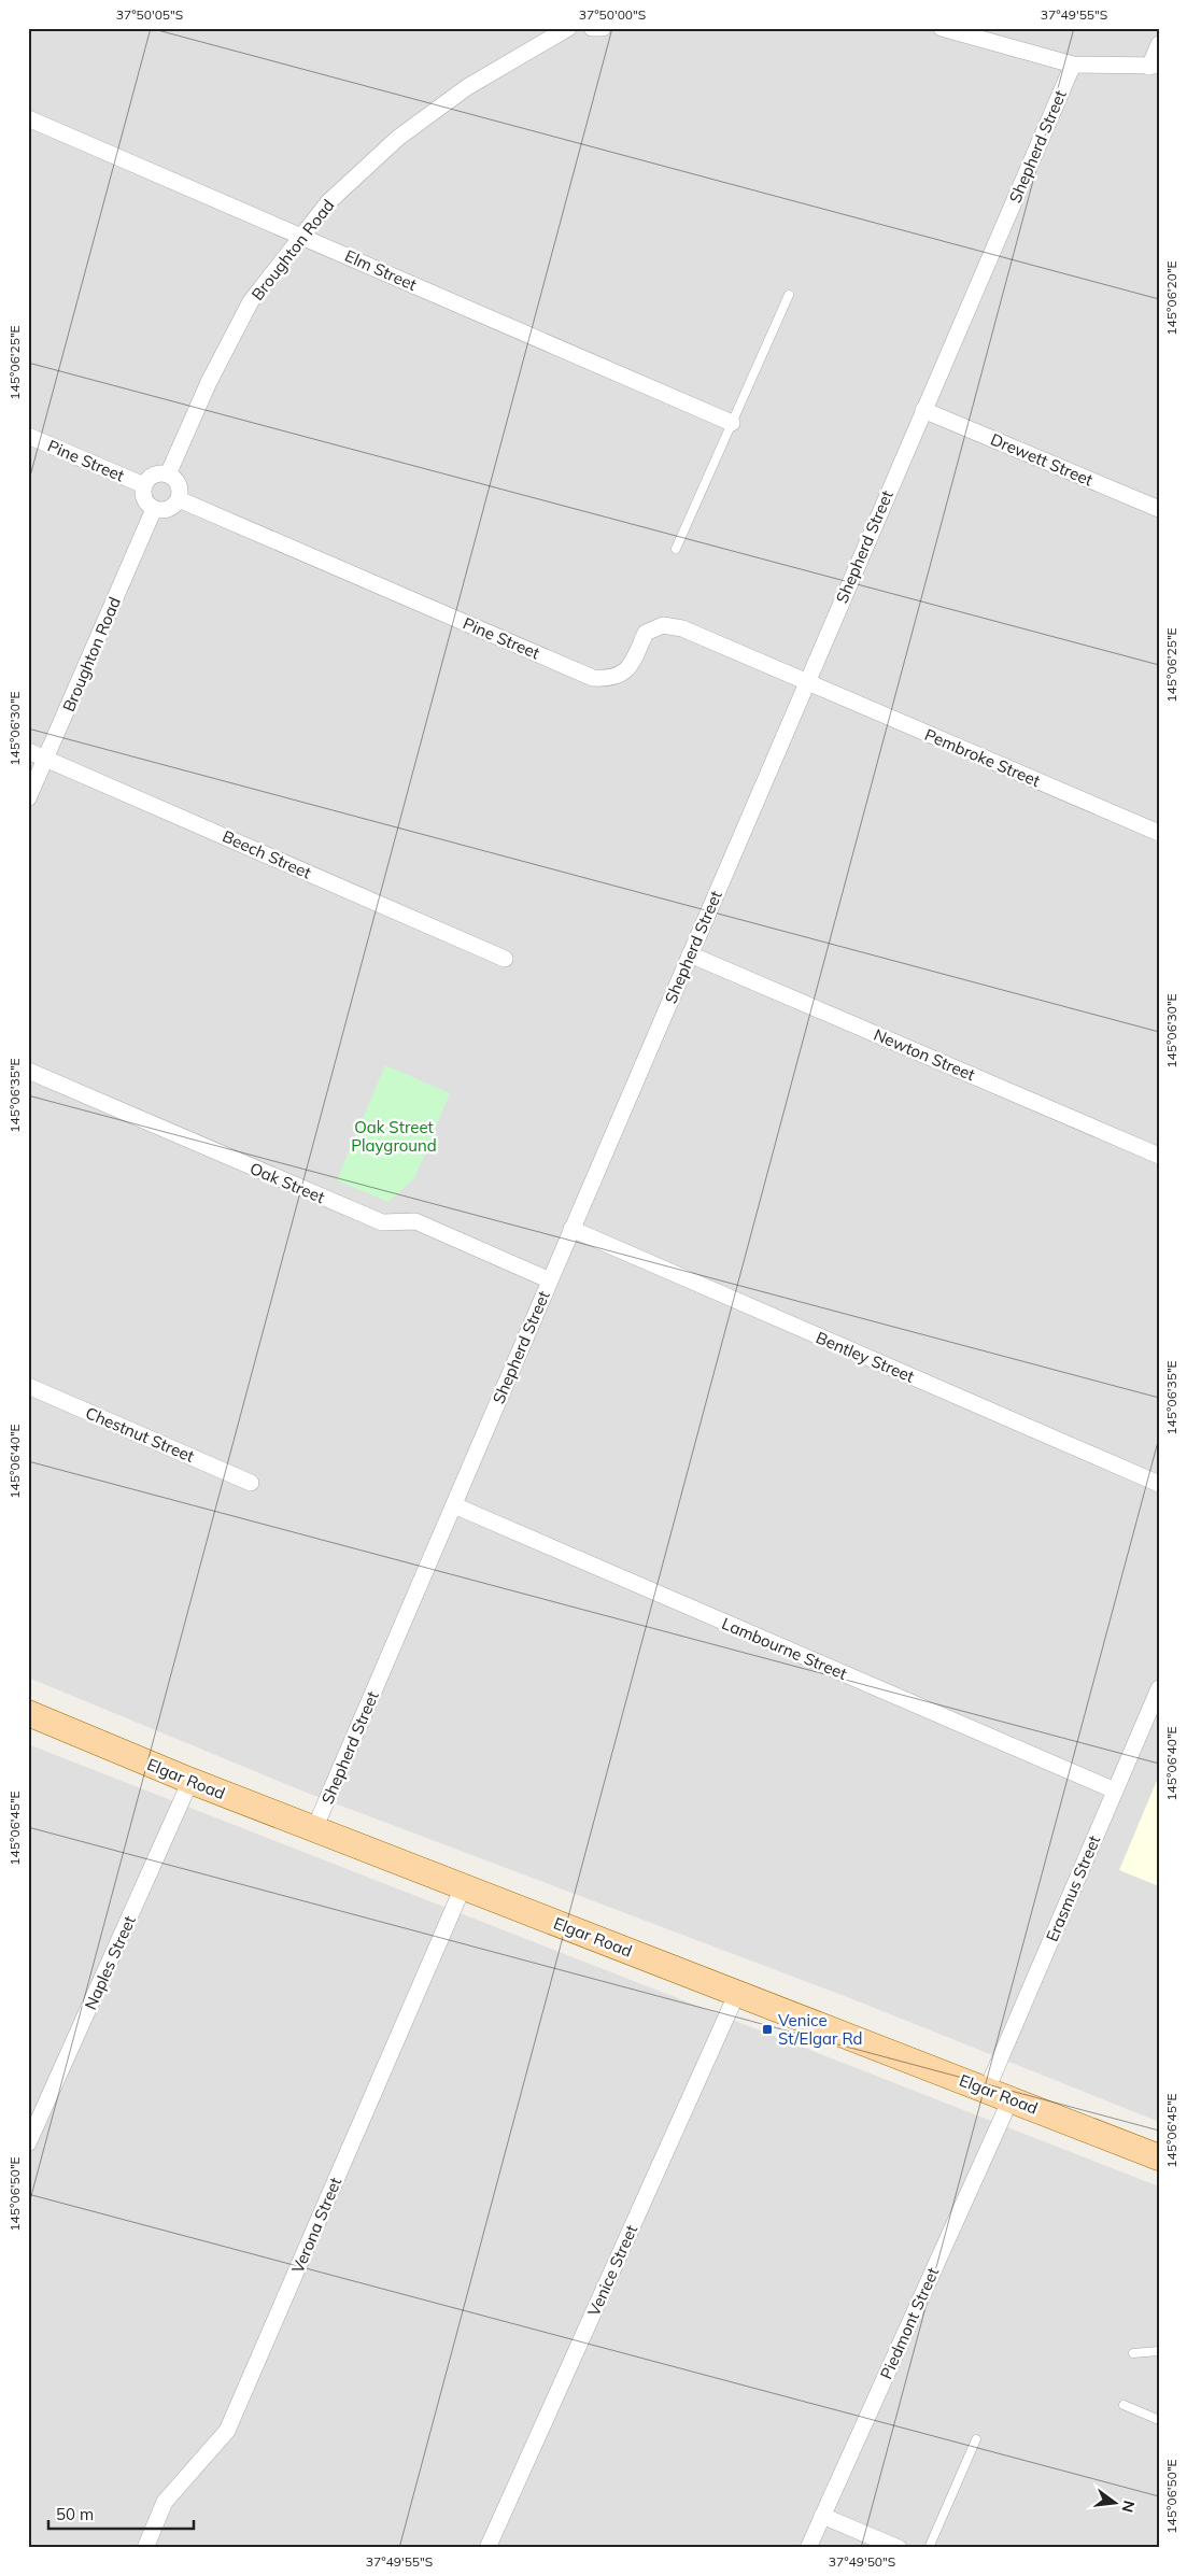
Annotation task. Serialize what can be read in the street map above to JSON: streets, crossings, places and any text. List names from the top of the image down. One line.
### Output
{"streets":{"main road":["Elgar Road"],"street":["Shepherd Street","Broughton Road","Elm Street","Drewett Street","Pine Street","Pembroke Street","Beech Street","Newton Street","Oak Street","Bentley Street","Chestnut Street","Lambourne Street","Erasmus Street","Naples Street","Verona Street","Venice Street","Piedmont Street"]},"crossings":[["Shepherd Street","Drewett Street"],["Shepherd Street","Pine Street"],["Shepherd Street","Pembroke Street"],["Shepherd Street","Newton Street"],["Shepherd Street","Oak Street"],["Shepherd Street","Bentley Street"],["Shepherd Street","Lambourne Street"],["Shepherd Street","Elgar Road"],["Broughton Road","Elm Street"],["Broughton Road","Pine Street"],["Broughton Road","Beech Street"],["Pine Street","Pembroke Street"],["Lambourne Street","Erasmus Street"],["Elgar Road","Erasmus Street"],["Elgar Road","Naples Street"],["Elgar Road","Verona Street"],["Elgar Road","Venice Street"],["Elgar Road","Piedmont Street"]],"parks":["Oak Street Playground"],"places":{"transit":["Venice St/Elgar Rd"]},"scale_bar":"50 m","north":"right","coordinates":["37°50'05\"S","37°50'00\"S","37°49'55\"S","145°06'20\"E","145°06'25\"E","145°06'30\"E","145°06'35\"E","145°06'40\"E","145°06'45\"E","145°06'50\"E","37°49'50\"S"]}
